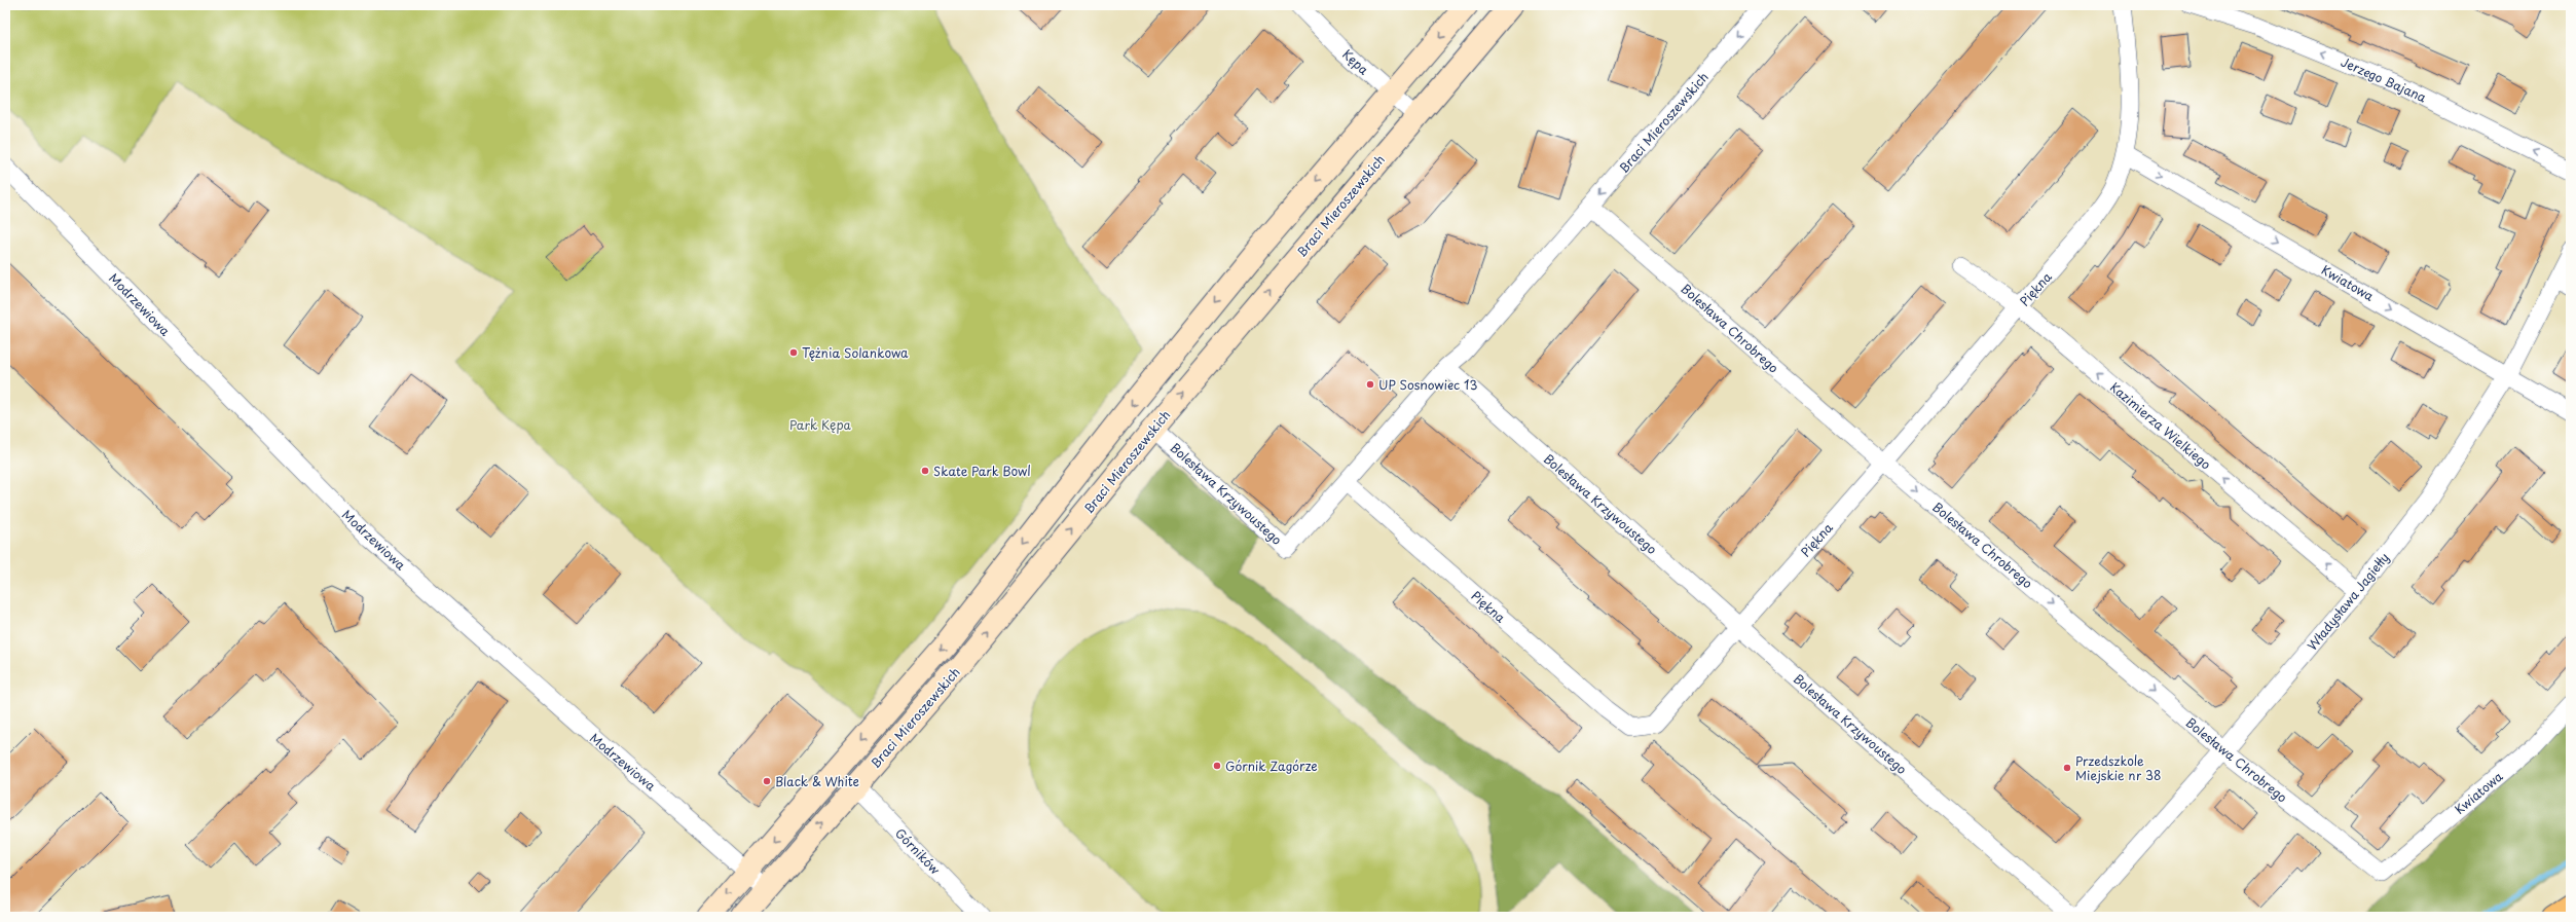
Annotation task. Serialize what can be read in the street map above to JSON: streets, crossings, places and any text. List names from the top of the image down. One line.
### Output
{"streets":{"main road":["Braci Mieroszewskich"],"street":["Kępa","Jerzego Bajana","Kwiatowa","Piękna","Modrzewiowa","Bolesława Chrobrego","Kazimierza Wielkiego","Bolesława Krzywoustego","Władysława Jagiełły","Górników"]},"crossings":[["Kępa","Braci Mieroszewskich"],["Braci Mieroszewskich","Modrzewiowa"],["Braci Mieroszewskich","Bolesława Chrobrego"],["Braci Mieroszewskich","Bolesława Krzywoustego"],["Braci Mieroszewskich","Górników"],["Kwiatowa","Piękna"],["Kwiatowa","Bolesława Chrobrego"],["Kwiatowa","Władysława Jagiełły"],["Piękna","Bolesława Chrobrego"],["Piękna","Kazimierza Wielkiego"],["Piękna","Bolesława Krzywoustego"],["Bolesława Chrobrego","Władysława Jagiełły"],["Kazimierza Wielkiego","Władysława Jagiełły"]],"one_way":["Jerzego Bajana","Kwiatowa","Bolesława Chrobrego","Kazimierza Wielkiego"],"parks":["Park Kępa"],"places":["Tężnia Solankowa","UP Sosnowiec 13","Skate Park Bowl","Górnik Zagórze","Przedszkole Miejskie nr 38","Black & White"]}
